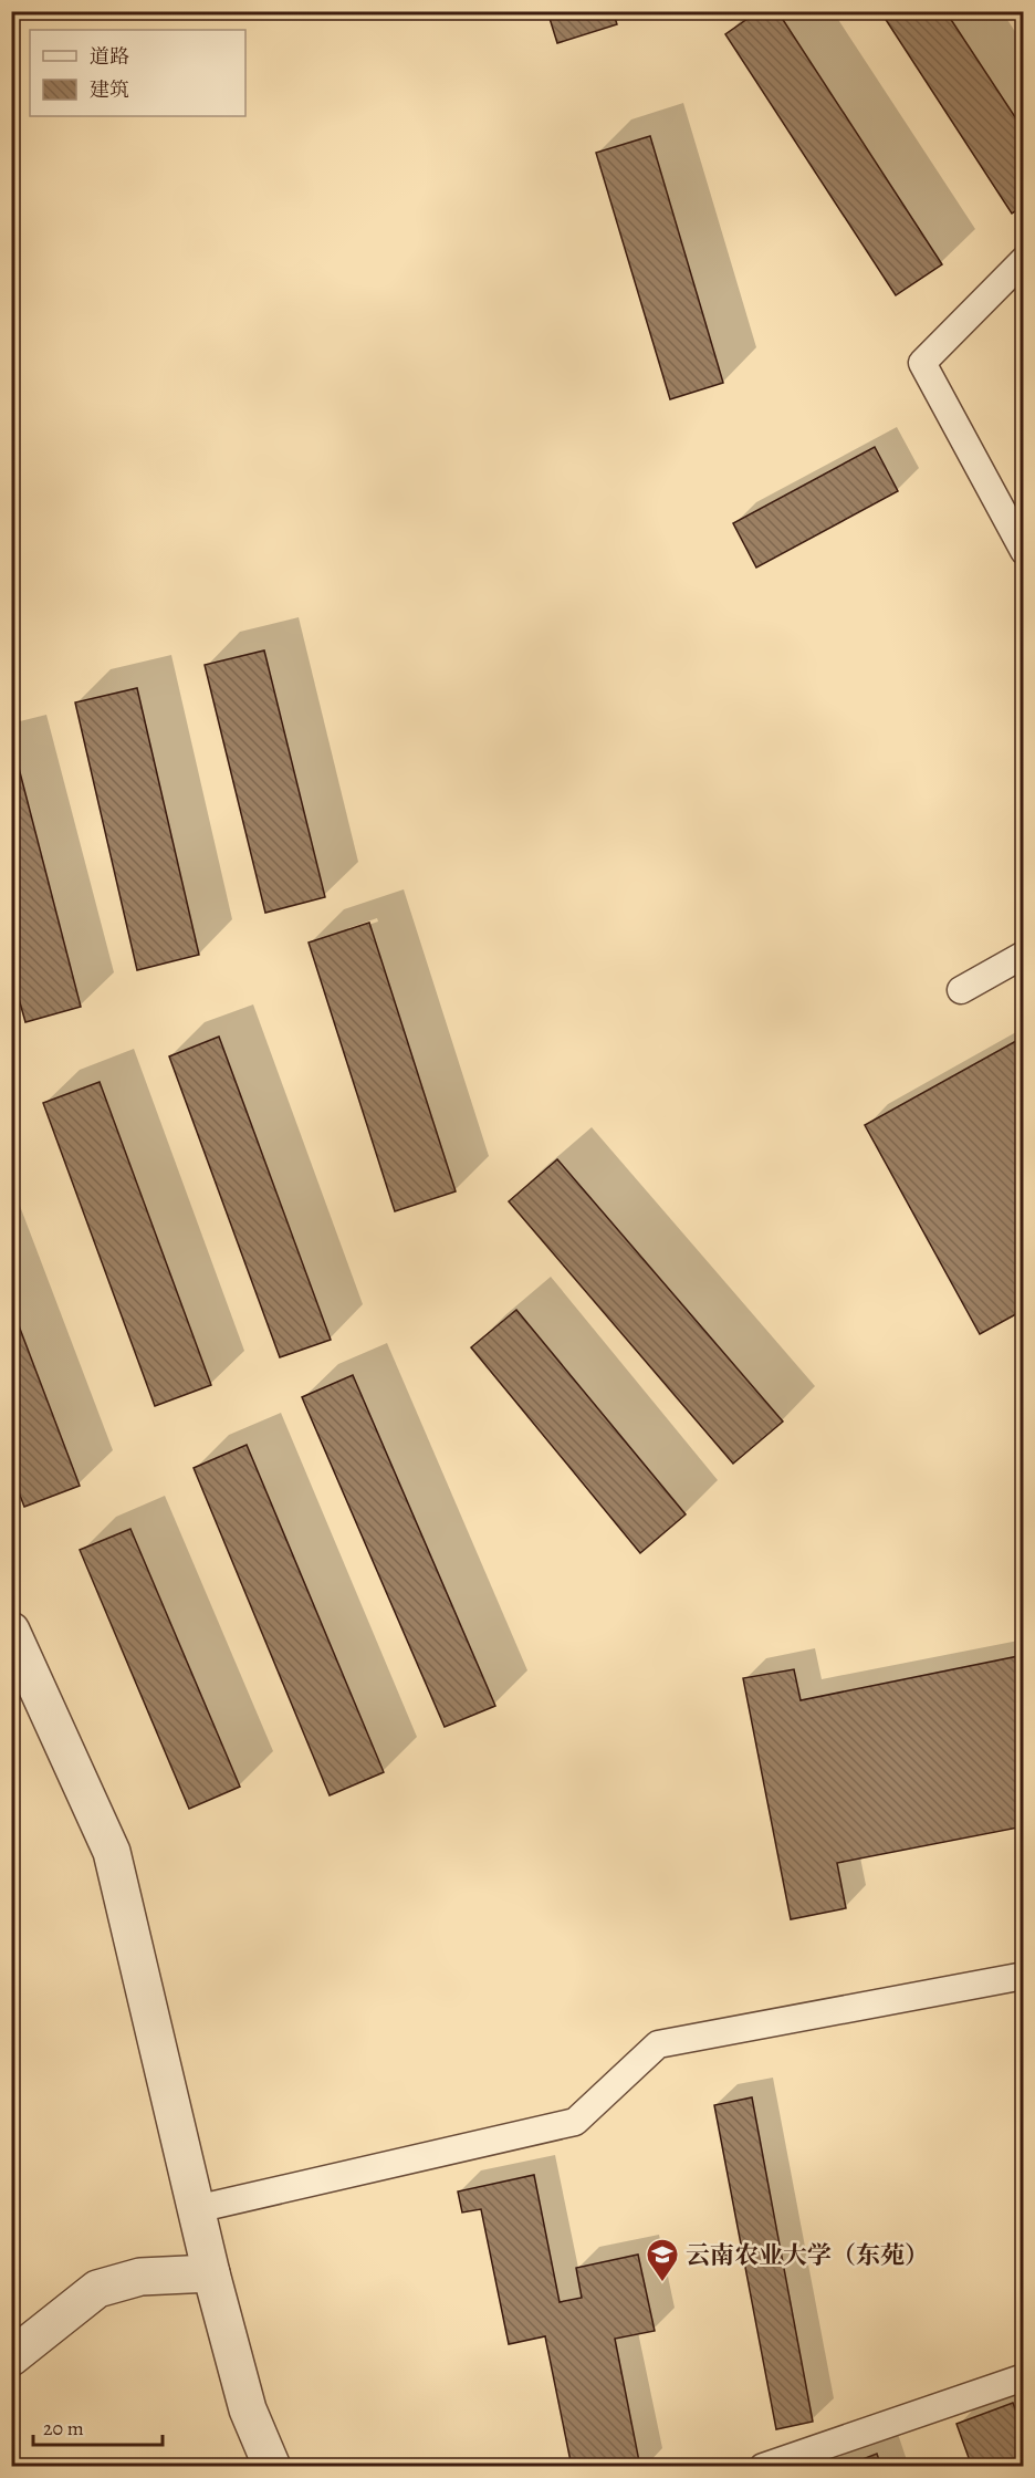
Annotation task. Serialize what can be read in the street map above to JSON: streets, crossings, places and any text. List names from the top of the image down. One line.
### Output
{"places":{"school or university":["云南农业大学（东苑）"]},"legend":["道路","建筑"],"scale_bar":"20 m"}
